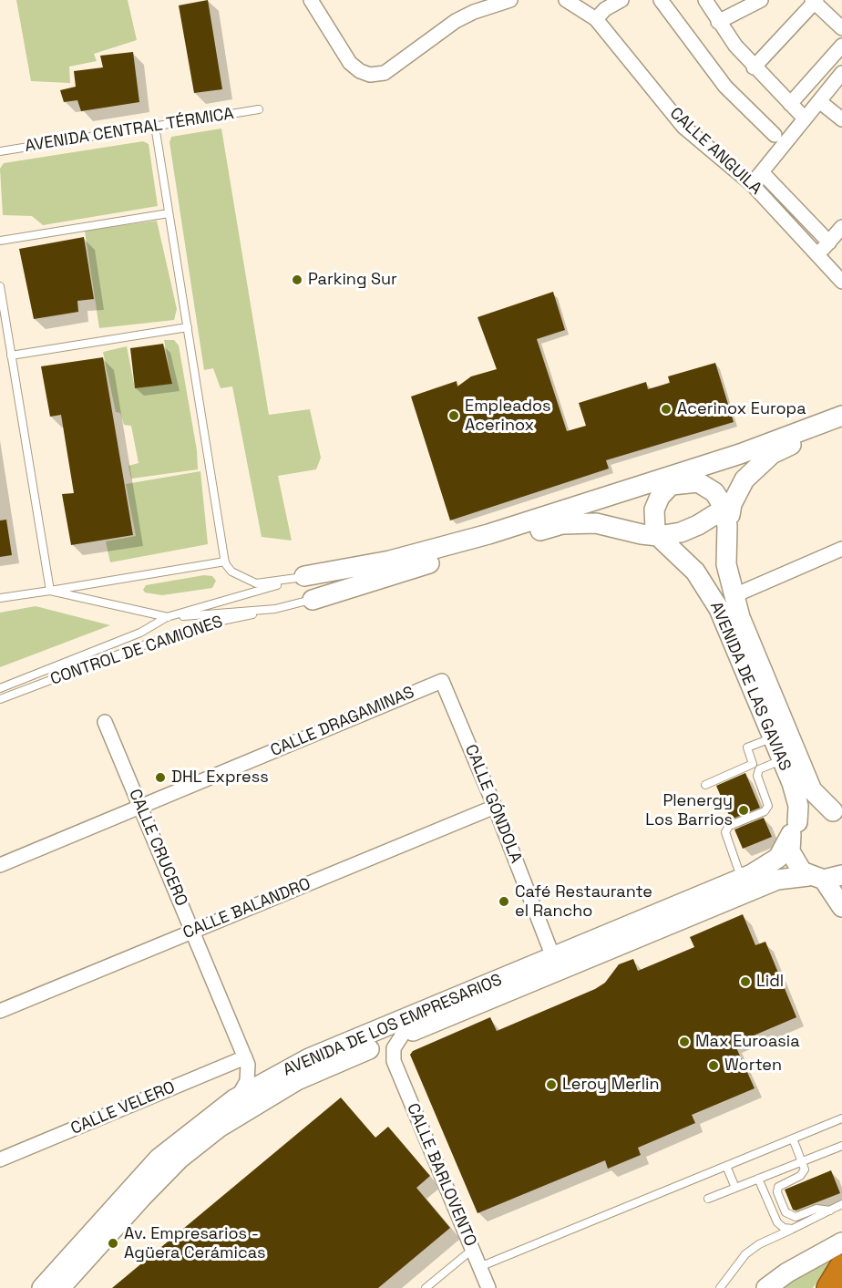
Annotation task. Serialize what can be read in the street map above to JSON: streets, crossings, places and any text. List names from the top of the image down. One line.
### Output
{"streets":{"street":["CALLE ANGUILA","AVENIDA DE LAS GAVIAS","CALLE DRAGAMINAS","CALLE GÓNDOLA","CALLE CRUCERO","CALLE BALANDRO","AVENIDA DE LOS EMPRESARIOS","CALLE VELERO","CALLE BARLOVENTO"],"lane":["AVENIDA CENTRAL TÉRMICA","CONTROL DE CAMIONES"]},"crossings":[["AVENIDA DE LAS GAVIAS","AVENIDA DE LOS EMPRESARIOS"],["CALLE DRAGAMINAS","CALLE GÓNDOLA"],["CALLE DRAGAMINAS","CALLE CRUCERO"],["CALLE GÓNDOLA","CALLE BALANDRO"],["CALLE GÓNDOLA","AVENIDA DE LOS EMPRESARIOS"],["CALLE CRUCERO","CALLE BALANDRO"],["CALLE CRUCERO","CALLE VELERO"]],"places":["Parking Sur","Acerinox Europa","Empleados Acerinox","DHL Express","Plenergy Los Barrios","Café Restaurante el Rancho","Lidl","Max Euroasia","Worten","Leroy Merlin","Av. Empresarios - Agüera Cerámicas"]}
